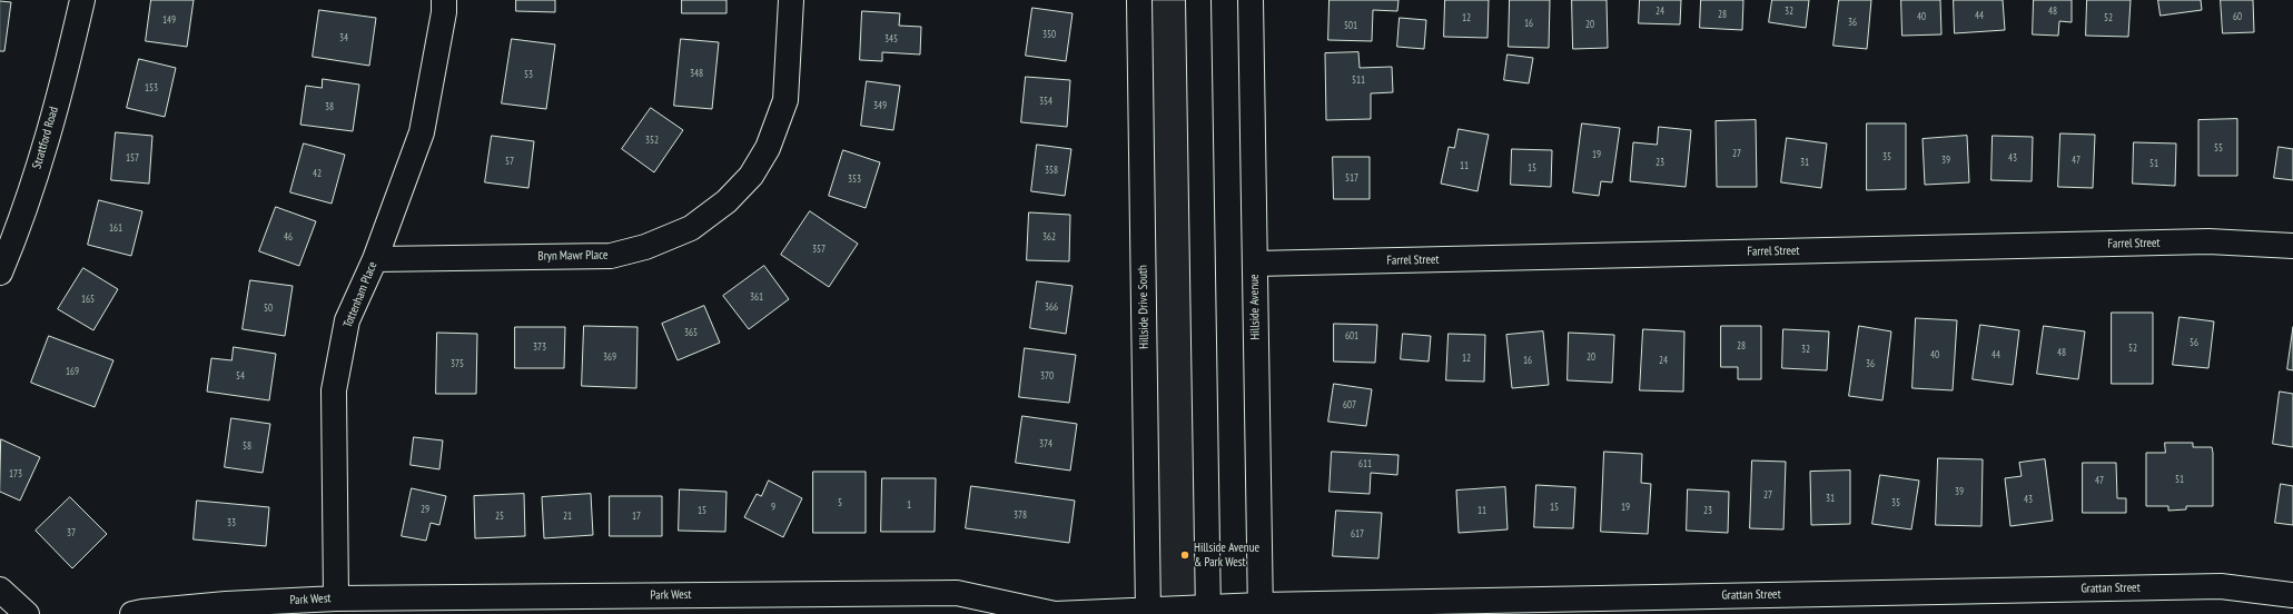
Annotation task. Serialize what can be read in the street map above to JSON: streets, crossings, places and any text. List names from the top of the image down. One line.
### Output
{"streets":{"street":["Strattford Road","Farrel Street","Bryn Mawr Place","Tottenham Place","Hillside Drive South","Hillside Avenue","Grattan Street","Park West"]},"crossings":[["Farrel Street","Hillside Avenue"],["Bryn Mawr Place","Tottenham Place"],["Tottenham Place","Park West"],["Hillside Drive South","Park West"],["Hillside Avenue","Grattan Street"],["Grattan Street","Park West"]],"places":["Hillside Avenue & Park West"],"house_numbers":["24","32","48","28","44","40","60","12","52","149","36","16","20","501","350","34","345","348","53","511","153","354","349","38","352","55","27","19","35","157","43","39","47","57","23","31","51","11","15","358","42","517","353","161","46","362","357","361","165","366","50","365","601","56","28","373","52","32","48","40","44","369","20","12","16","24","375","36","169","54","370","607","374","58","611","173","51","47","39","27","31","43","5","35","1","9","15","19","29","15","11","23","378","25","21","17","33","37","617"]}
